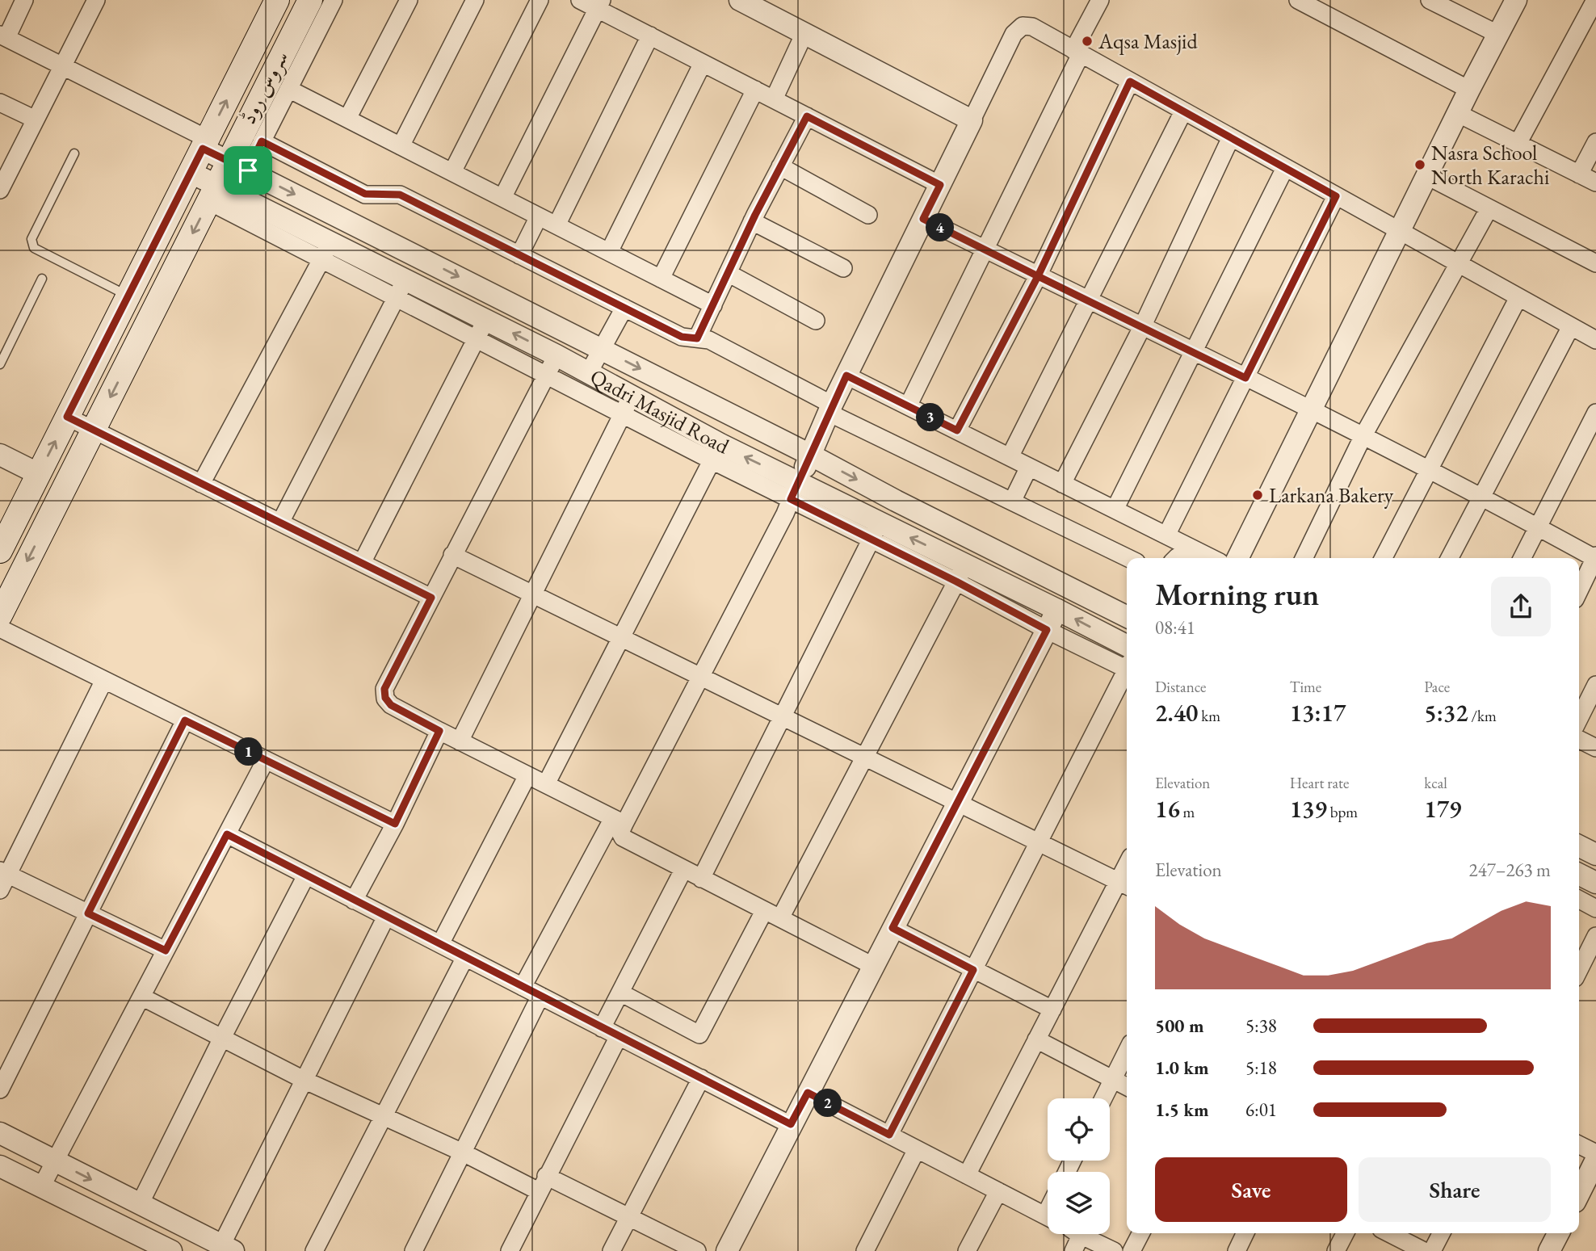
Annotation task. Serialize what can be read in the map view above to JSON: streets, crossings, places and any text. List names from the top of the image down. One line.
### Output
{"streets":{"street":["سروس روڈ","Qadri Masjid Road"]},"crossings":[["سروس روڈ","Qadri Masjid Road"]],"places":["Aqsa Masjid","Nasra School North Karachi","Larkana Bakery"],"page":{"pins":["4","3","1","2"],"heading":["Morning run","08:41"],"stats":[["Distance","2.40 km"],["Time","13:17"],["Pace","5:32 /km"],["Elevation","16 m"],["Heart rate","139 bpm"],["kcal","179"]],"chart":["Elevation","247–263 m"],"list":[{"name":"500 m","note":"5:38"},{"name":"1.0 km","note":"5:18"},{"name":"1.5 km","note":"6:01"}],"buttons":["Save","Share"]}}
